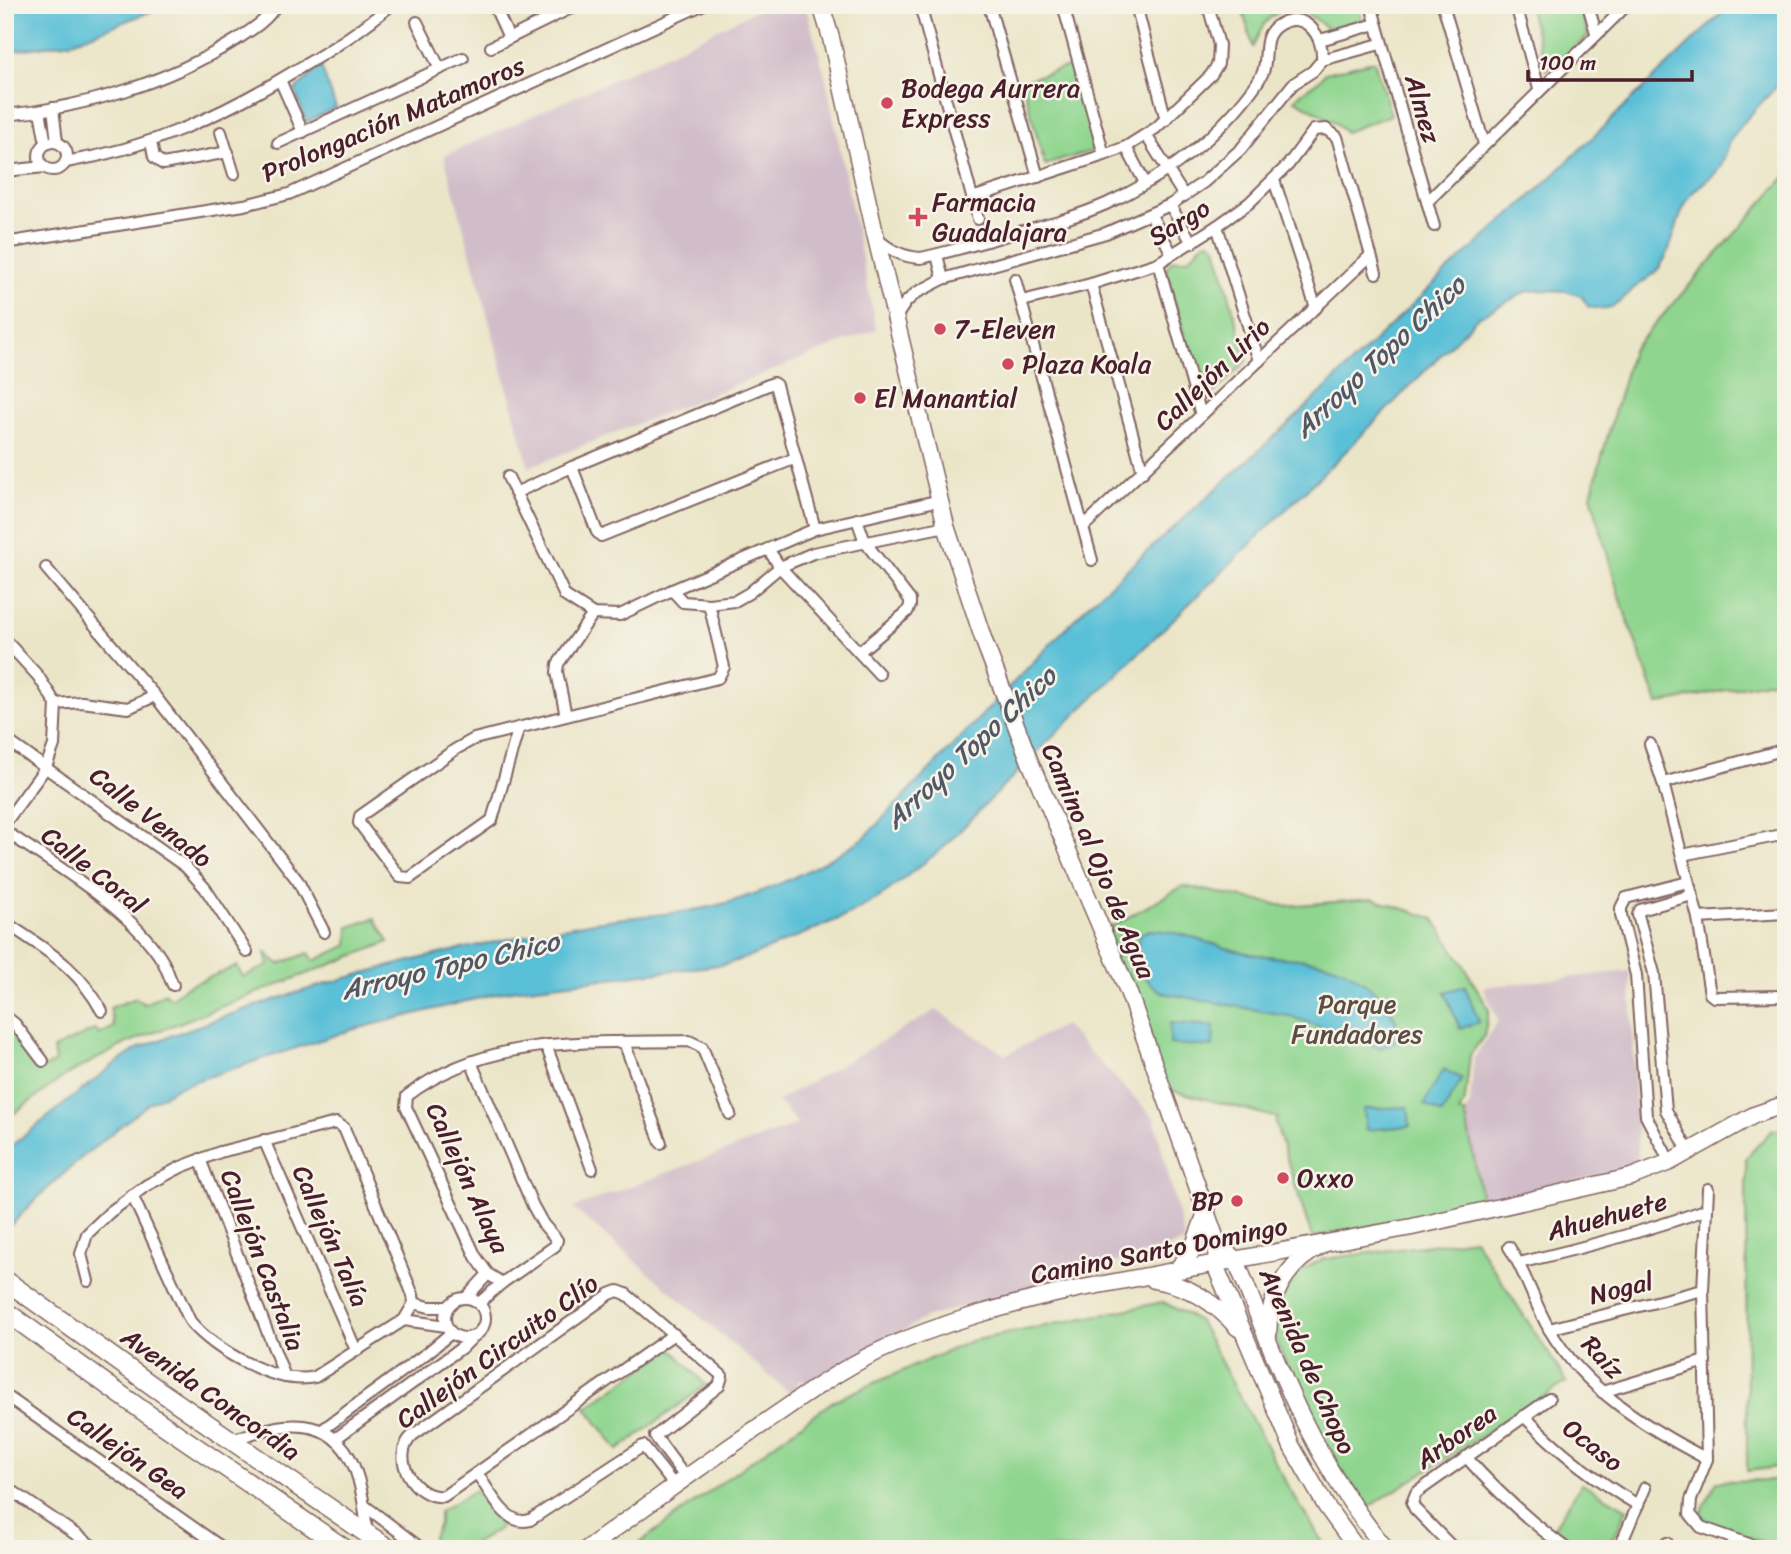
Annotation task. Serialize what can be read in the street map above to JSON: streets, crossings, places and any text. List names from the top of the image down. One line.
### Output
{"streets":{"main road":["Avenida Concordia"],"street":["Almez","Prolongación Matamoros","Sargo","Callejón Lirio","Calle Venado","Camino al Ojo de Agua","Calle Coral","Callejón Alaya","Ahuehuete","Callejón Talía","Camino Santo Domingo","Callejón Castalia","Nogal","Callejón Circuito Clío","Raíz","Avenida de Chopo","Arborea","Ocaso","Callejón Gea"]},"crossings":[["Sargo","Callejón Lirio"],["Camino al Ojo de Agua","Camino Santo Domingo"],["Camino al Ojo de Agua","Avenida de Chopo"],["Ahuehuete","Raíz"],["Camino Santo Domingo","Callejón Circuito Clío"],["Camino Santo Domingo","Avenida de Chopo"],["Nogal","Raíz"],["Arborea","Ocaso"]],"water":["Arroyo Topo Chico"],"parks":["Parque Fundadores"],"places":{"other":["Bodega Aurrera Express","7-Eleven","Plaza Koala","El Manantial","Oxxo","BP"],"health":["Farmacia Guadalajara"]},"scale_bar":"100 m"}
